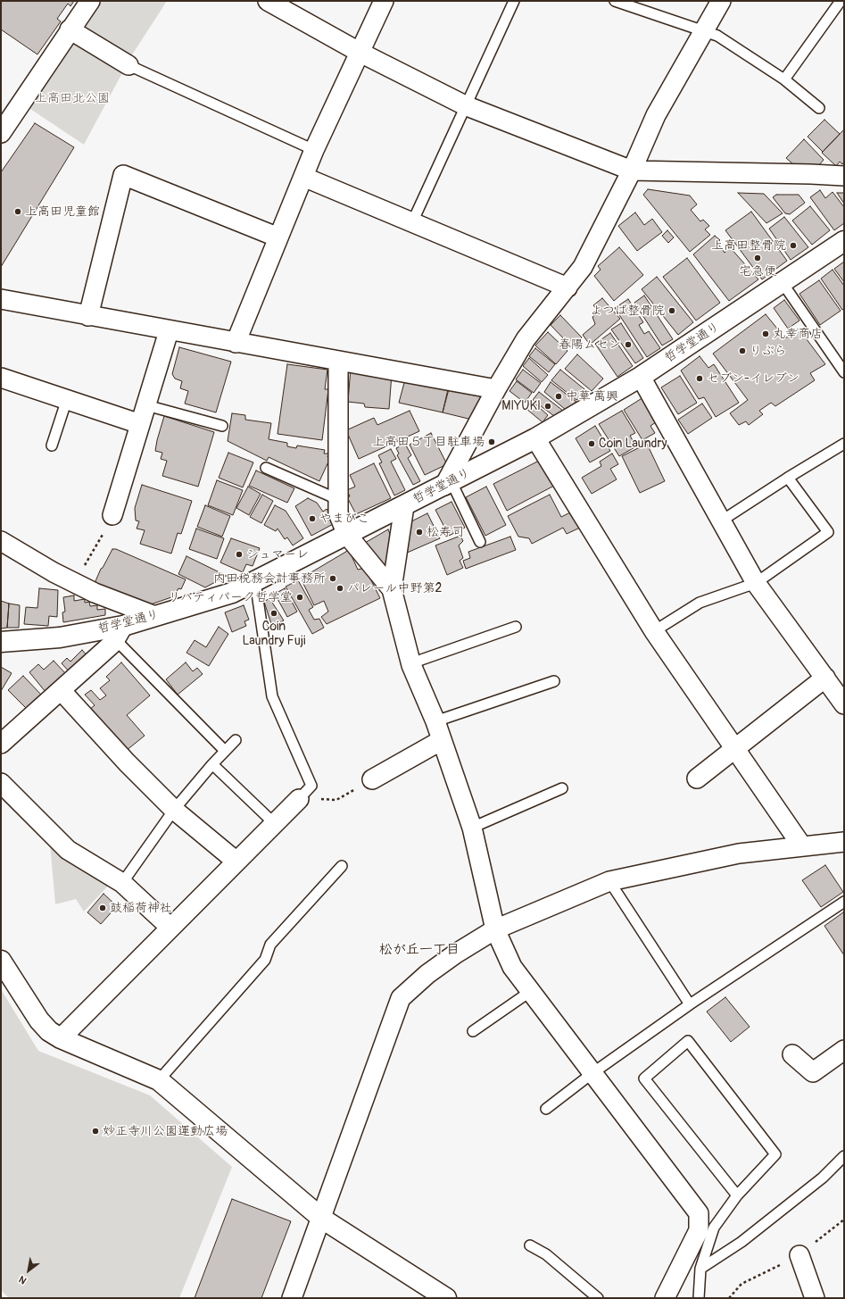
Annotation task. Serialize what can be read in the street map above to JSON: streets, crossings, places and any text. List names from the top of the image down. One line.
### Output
{"streets":{"street":["哲学堂通り"]},"districts":["松が丘一丁目"],"parks":["上高田北公園"],"places":["上高田児童館","上高田整骨院","宅急便","よつば整骨院","丸幸商店","春陽ムセン","りぷら","セブン-イレブン","中華 萬興","MIYUKI","上高田５丁目駐車場","Coin Laundry","やまびこ","松寿司","シュマーレ","内田税務会計事務所","パレール中野第2","リバティパーク哲学堂","Coin Laundry Fuji","鼓稲荷神社","妙正寺川公園運動広場"],"north":"bottom left"}
